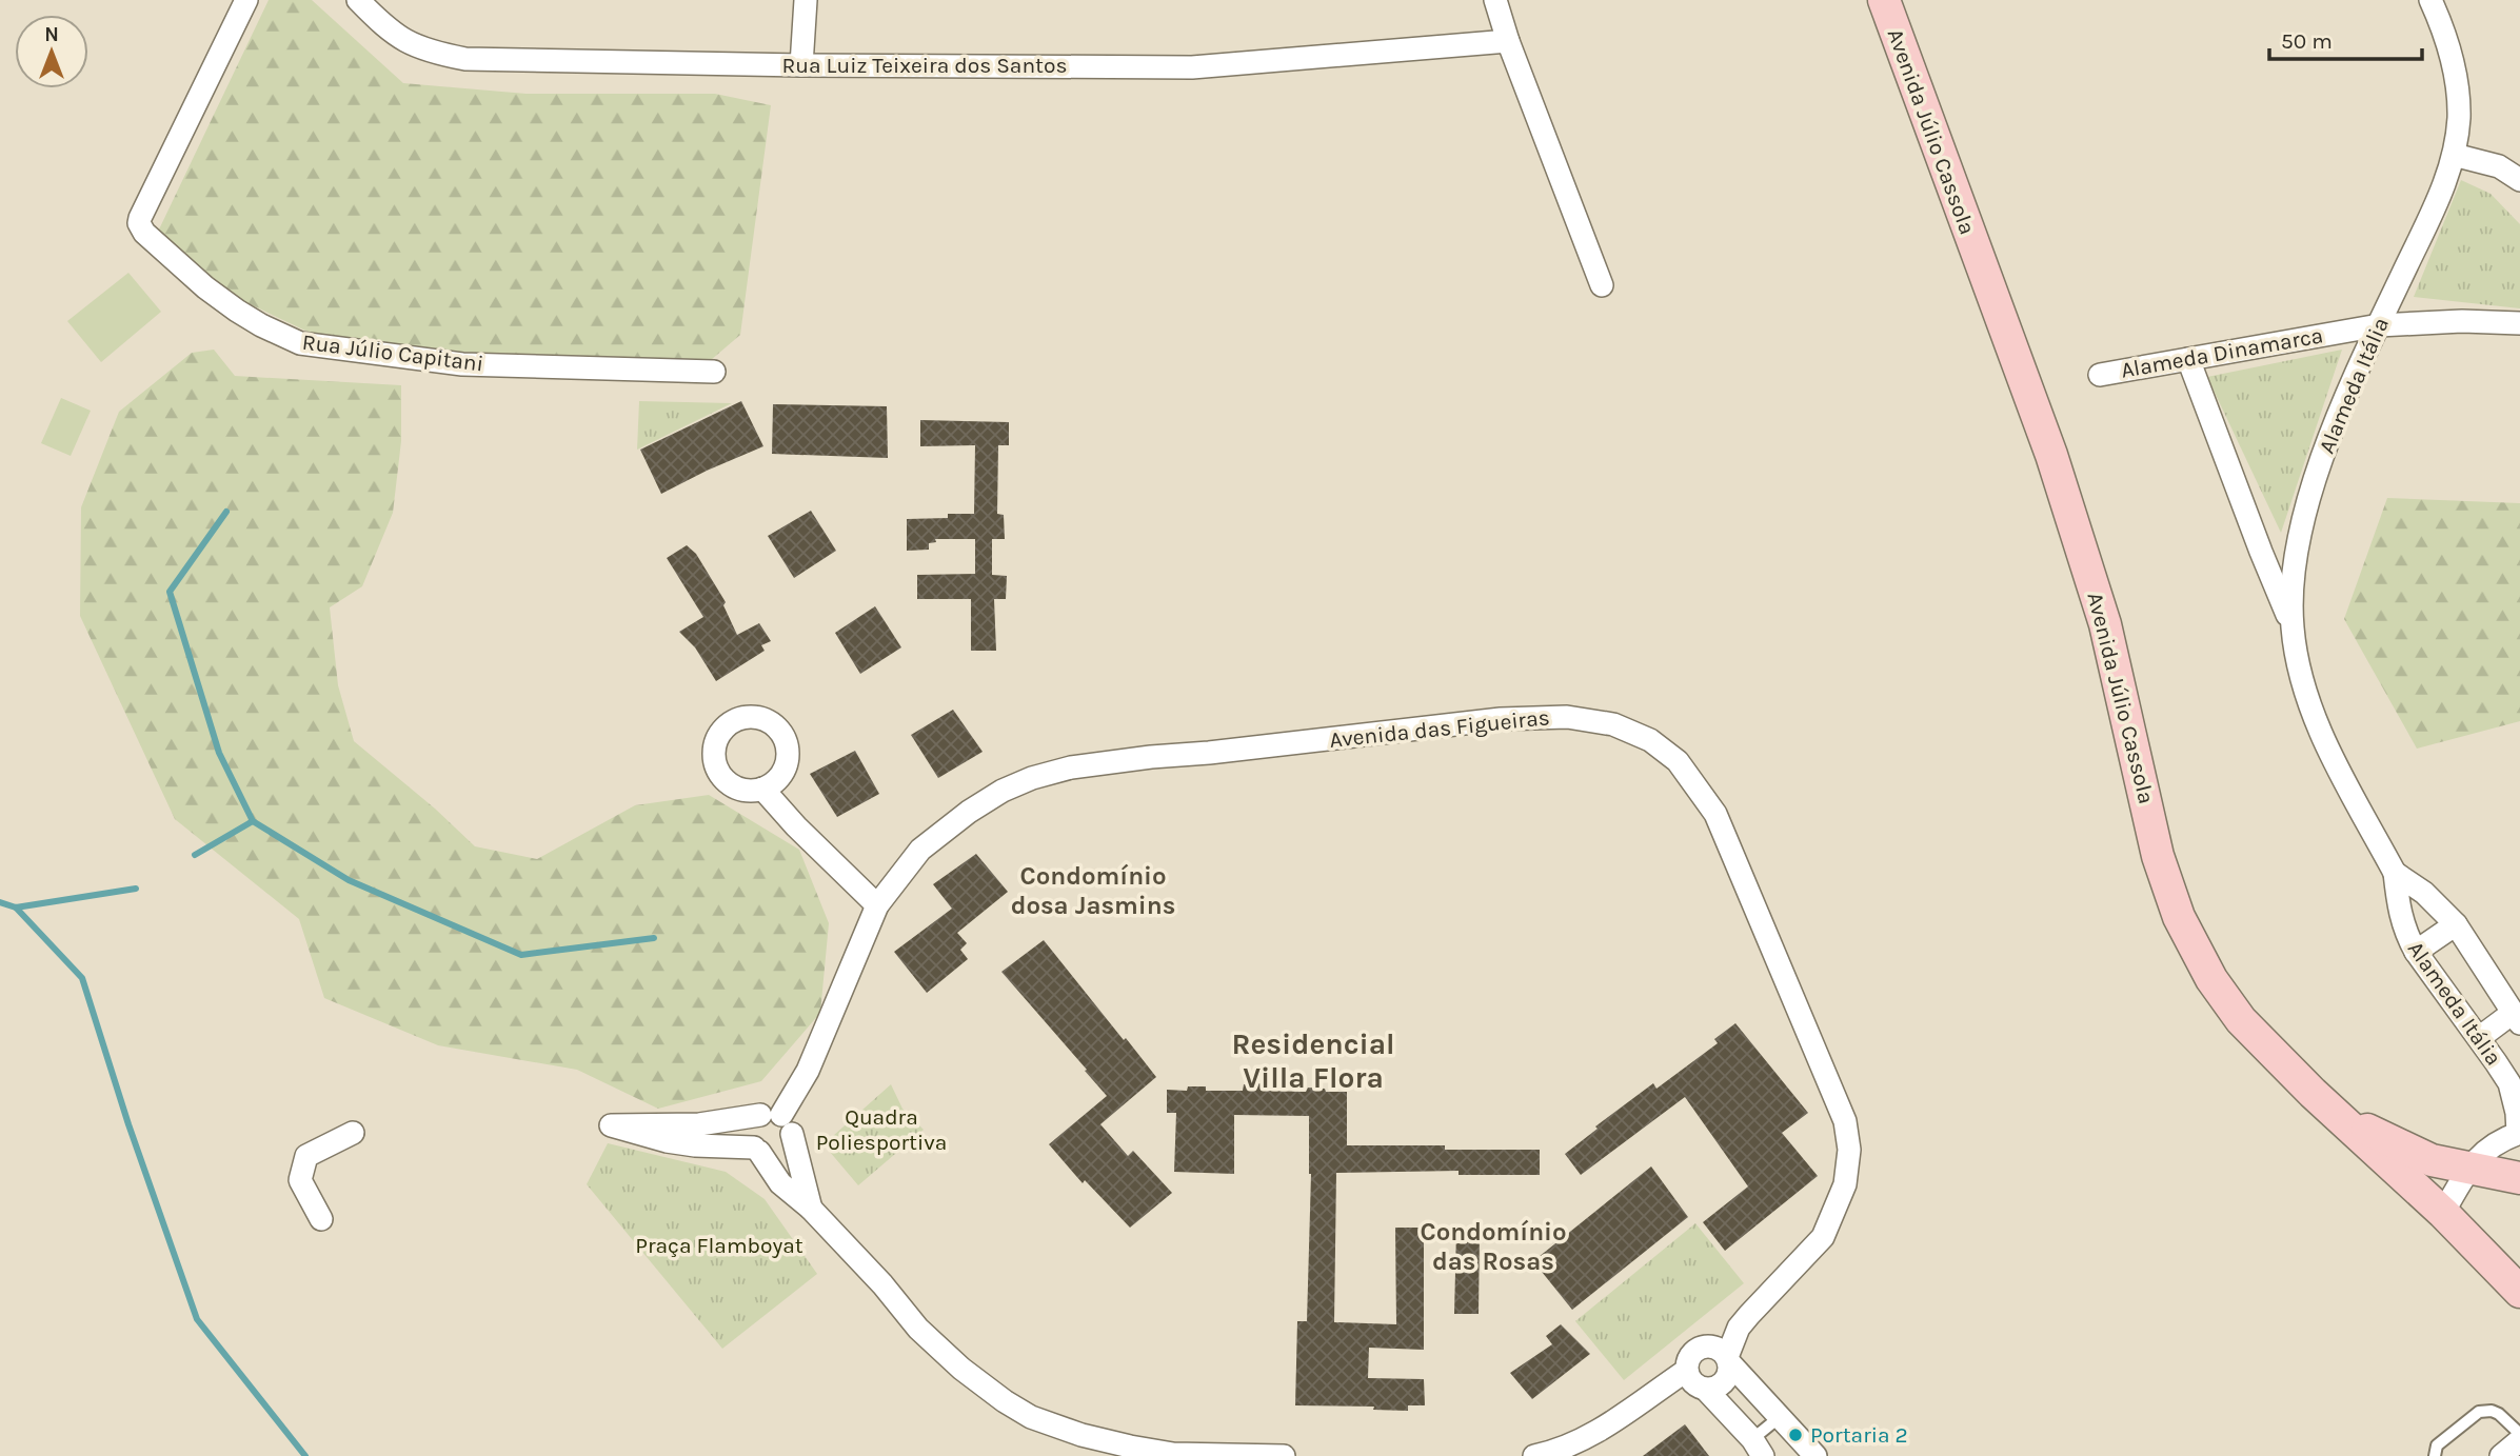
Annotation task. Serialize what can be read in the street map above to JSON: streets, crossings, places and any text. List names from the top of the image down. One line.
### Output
{"streets":{"main road":["Avenida Júlio Cassola"],"street":["Rua Luiz Teixeira dos Santos","Rua Júlio Capitani","Alameda Dinamarca","Alameda Itália","Avenida das Figueiras"]},"crossings":[["Alameda Dinamarca","Alameda Itália"]],"districts":["Condomínio dosa Jasmins","Residencial Villa Flora","Condomínio das Rosas"],"parks":["Quadra Poliesportiva","Praça Flamboyat"],"places":["Portaria 2"],"scale_bar":"50 m","north":"top"}
